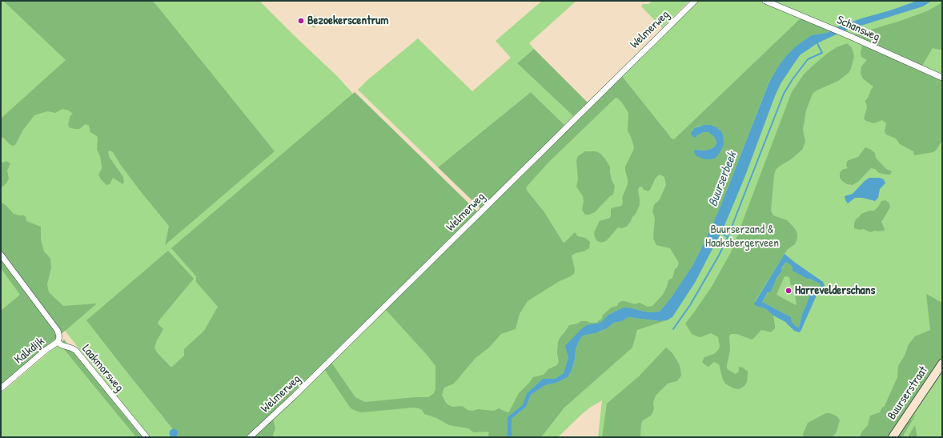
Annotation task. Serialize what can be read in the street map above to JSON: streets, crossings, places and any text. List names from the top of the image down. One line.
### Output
{"streets":{"main road":["Buurserstraat"],"street":["Schansweg","Welmerweg","Kalkdijk","Laakmorsweg"]},"crossings":[["Kalkdijk","Laakmorsweg"]],"water":["Buurserbeek"],"parks":["Buurserzand & Haaksbergerveen"],"places":["Bezoekerscentrum","Harrevelderschans"]}
